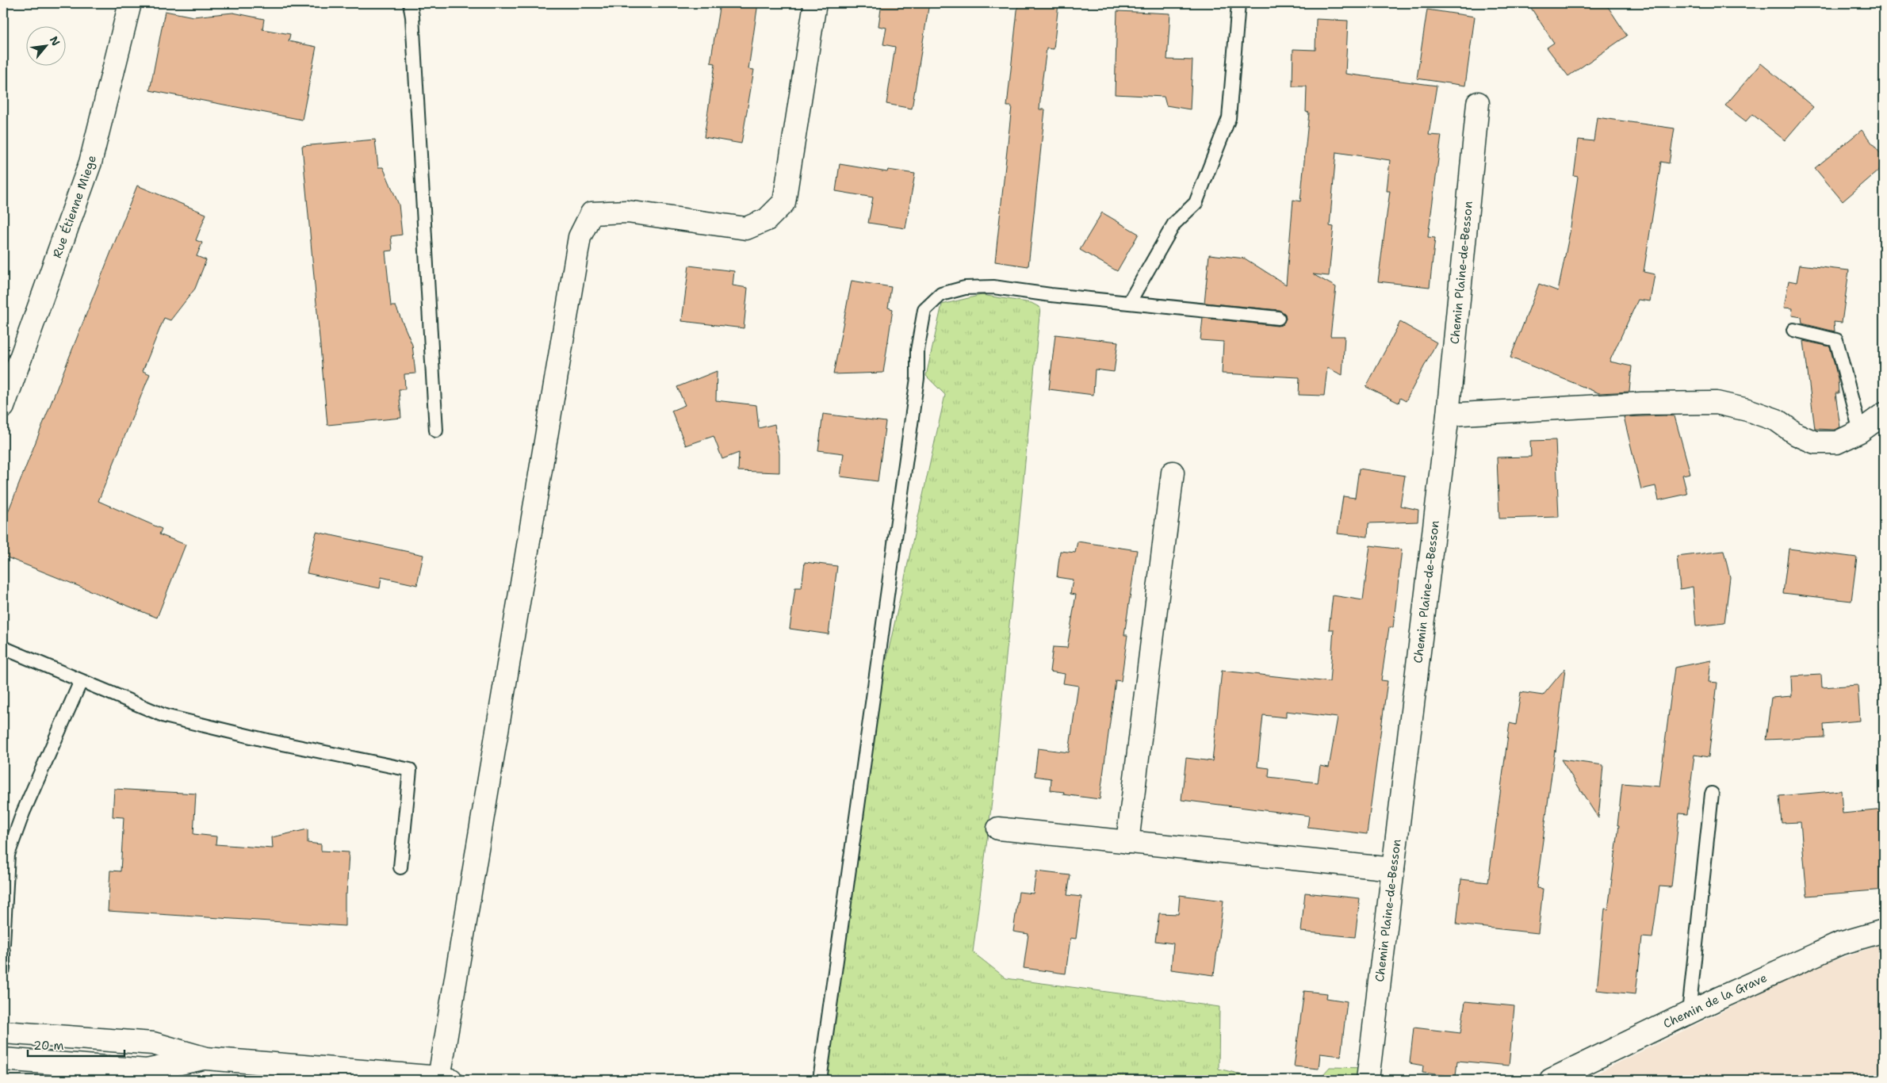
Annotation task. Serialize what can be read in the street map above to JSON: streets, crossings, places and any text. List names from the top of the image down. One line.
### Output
{"streets":{"street":["Rue Étienne Miege","Chemin Plaine-de-Besson","Chemin de la Grave"]},"scale_bar":"20 m","north":"top right"}
